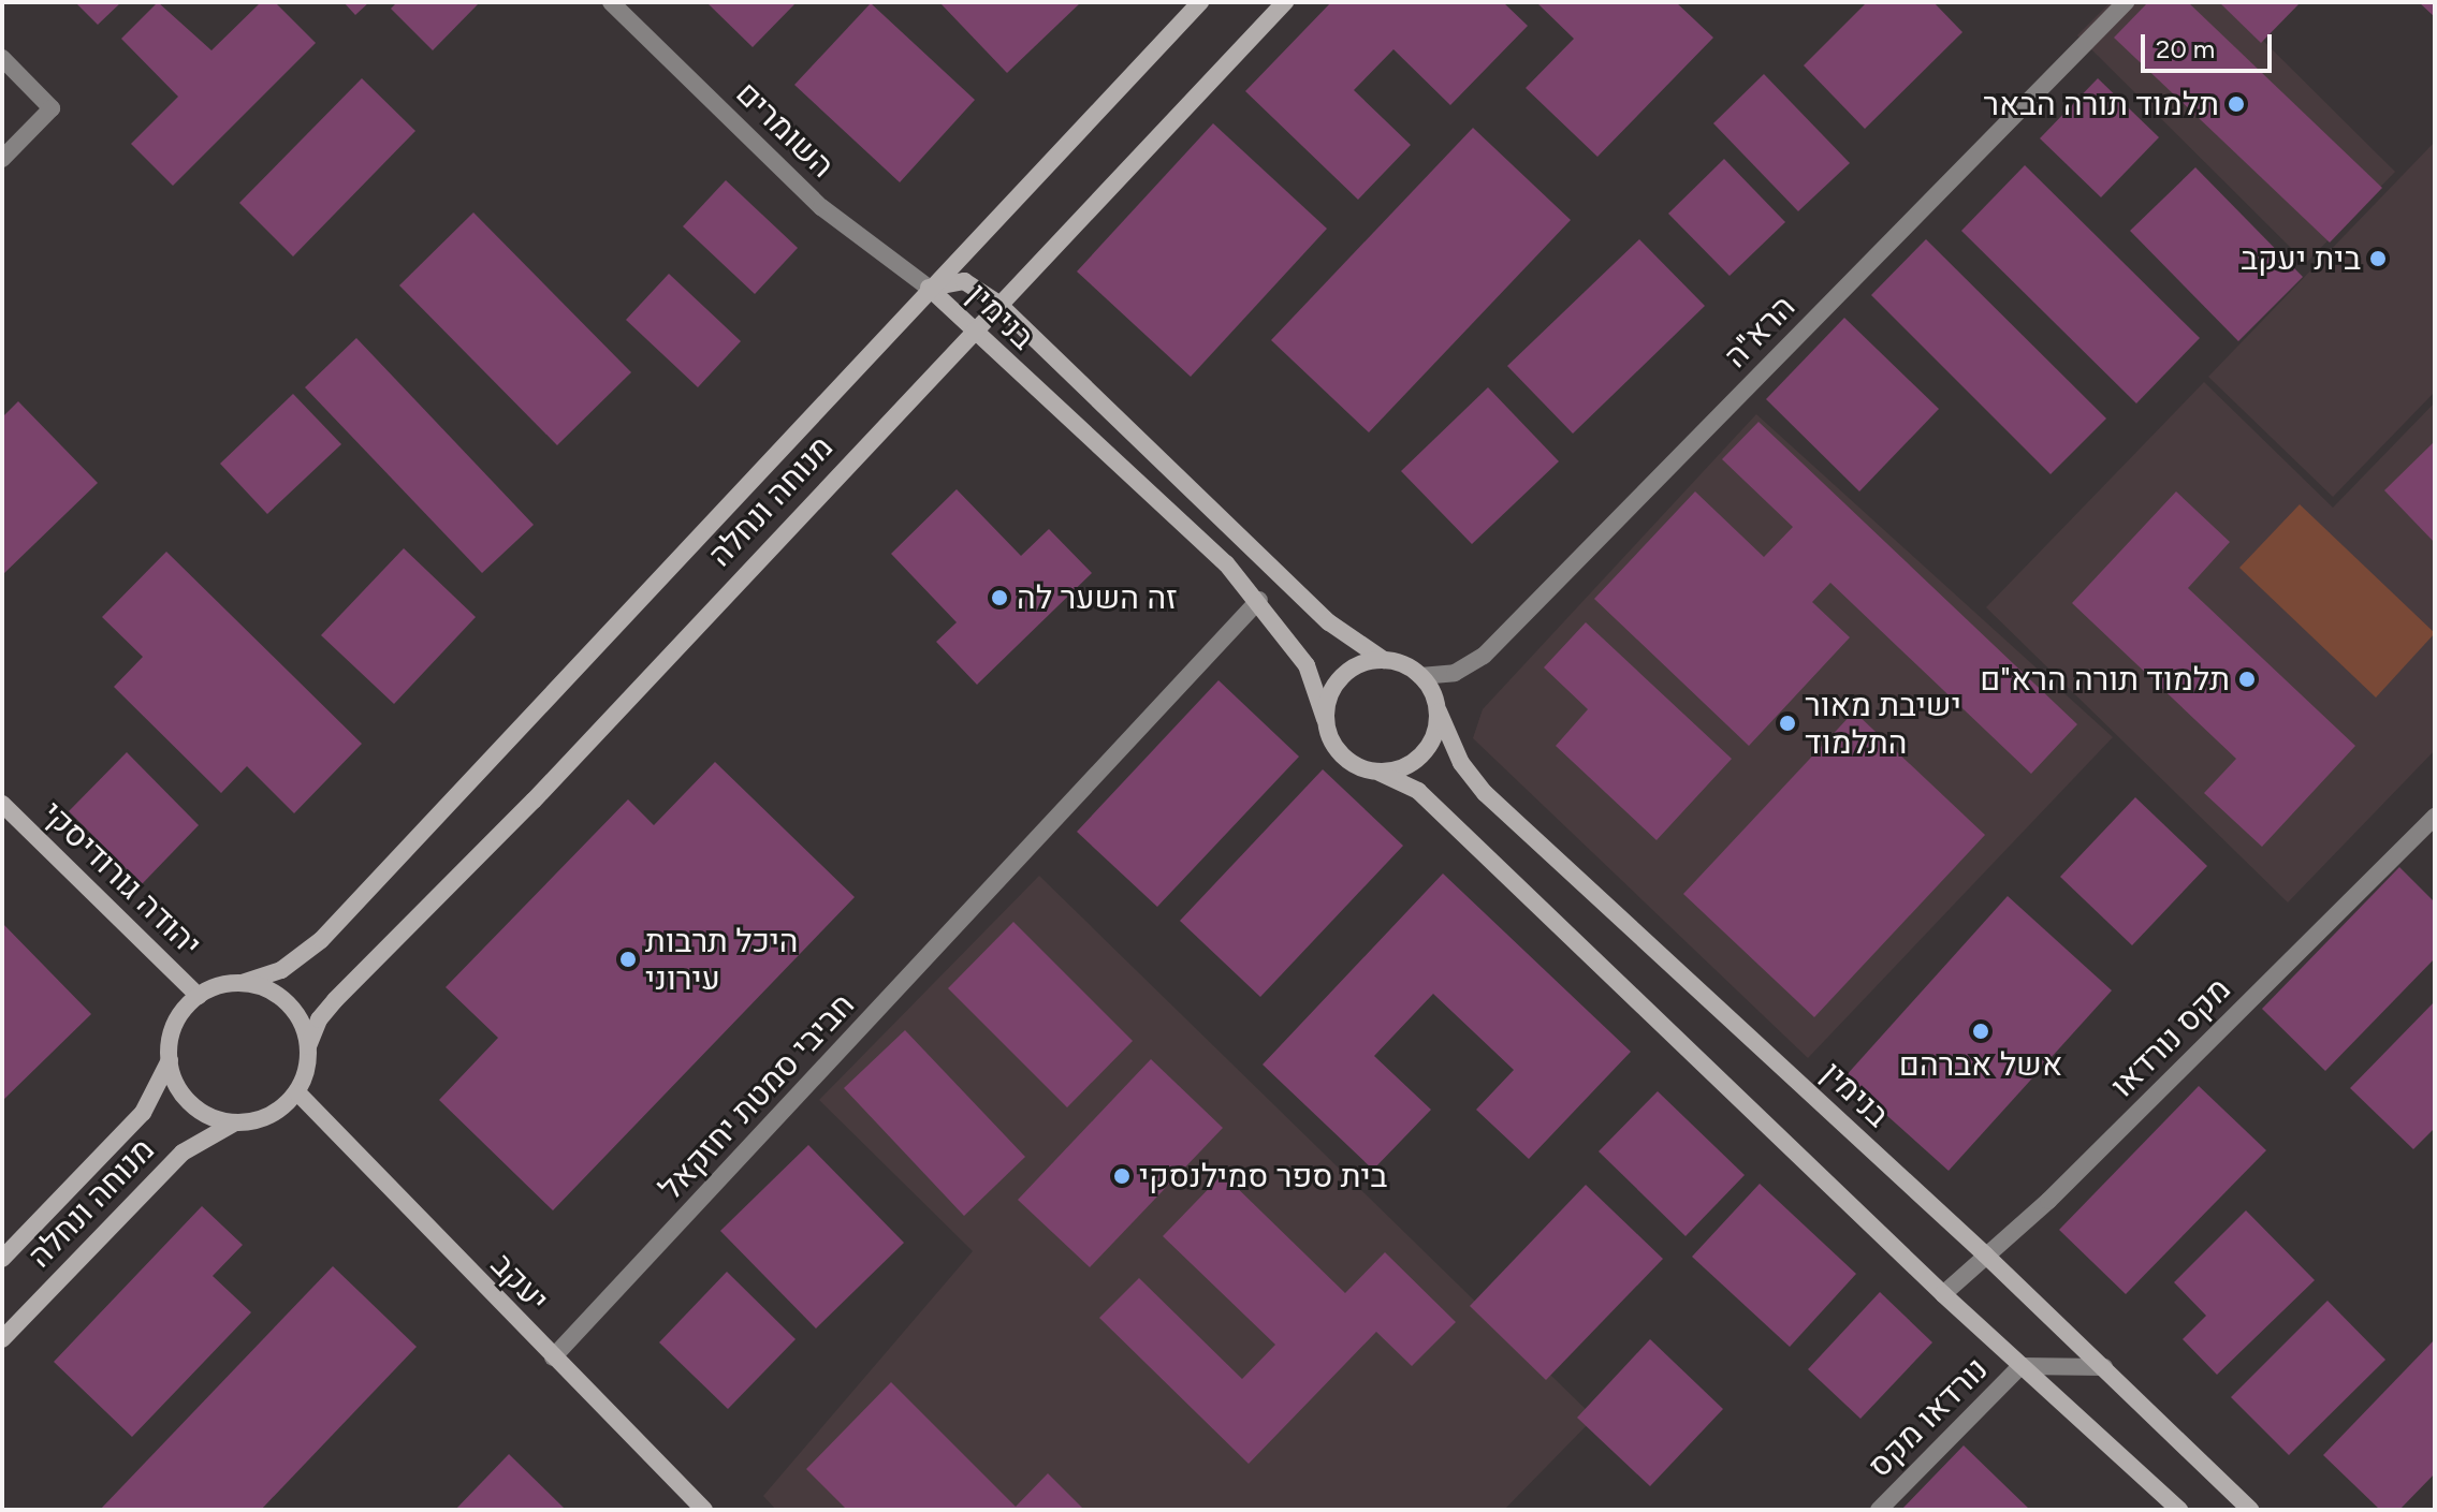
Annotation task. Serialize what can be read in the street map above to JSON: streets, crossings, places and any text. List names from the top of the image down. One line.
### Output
{"streets":{"street":["השומרים","בנימין","הרא\"ה","מנוחה ונחלה","יהודה גורודיסקי","מקס נורדאו","חביבי סמטת יחזקאל","יעקב","נורדאו מקס"]},"crossings":[["השומרים","בנימין"],["השומרים","מנוחה ונחלה"],["בנימין","הרא\"ה"],["בנימין","מנוחה ונחלה"],["בנימין","מקס נורדאו"],["בנימין","חביבי סמטת יחזקאל"],["מנוחה ונחלה","יהודה גורודיסקי"],["מנוחה ונחלה","יעקב"],["יהודה גורודיסקי","יעקב"],["חביבי סמטת יחזקאל","יעקב"]],"places":["תלמוד תורה הבאר","בית יעקב","זה השער לה","תלמוד תורה הרא\"ם","ישיבת מאור התלמוד","היכל תרבות עירוני","אשל אברהם","בית ספר סמילנסקי"],"scale_bar":"20 m"}
